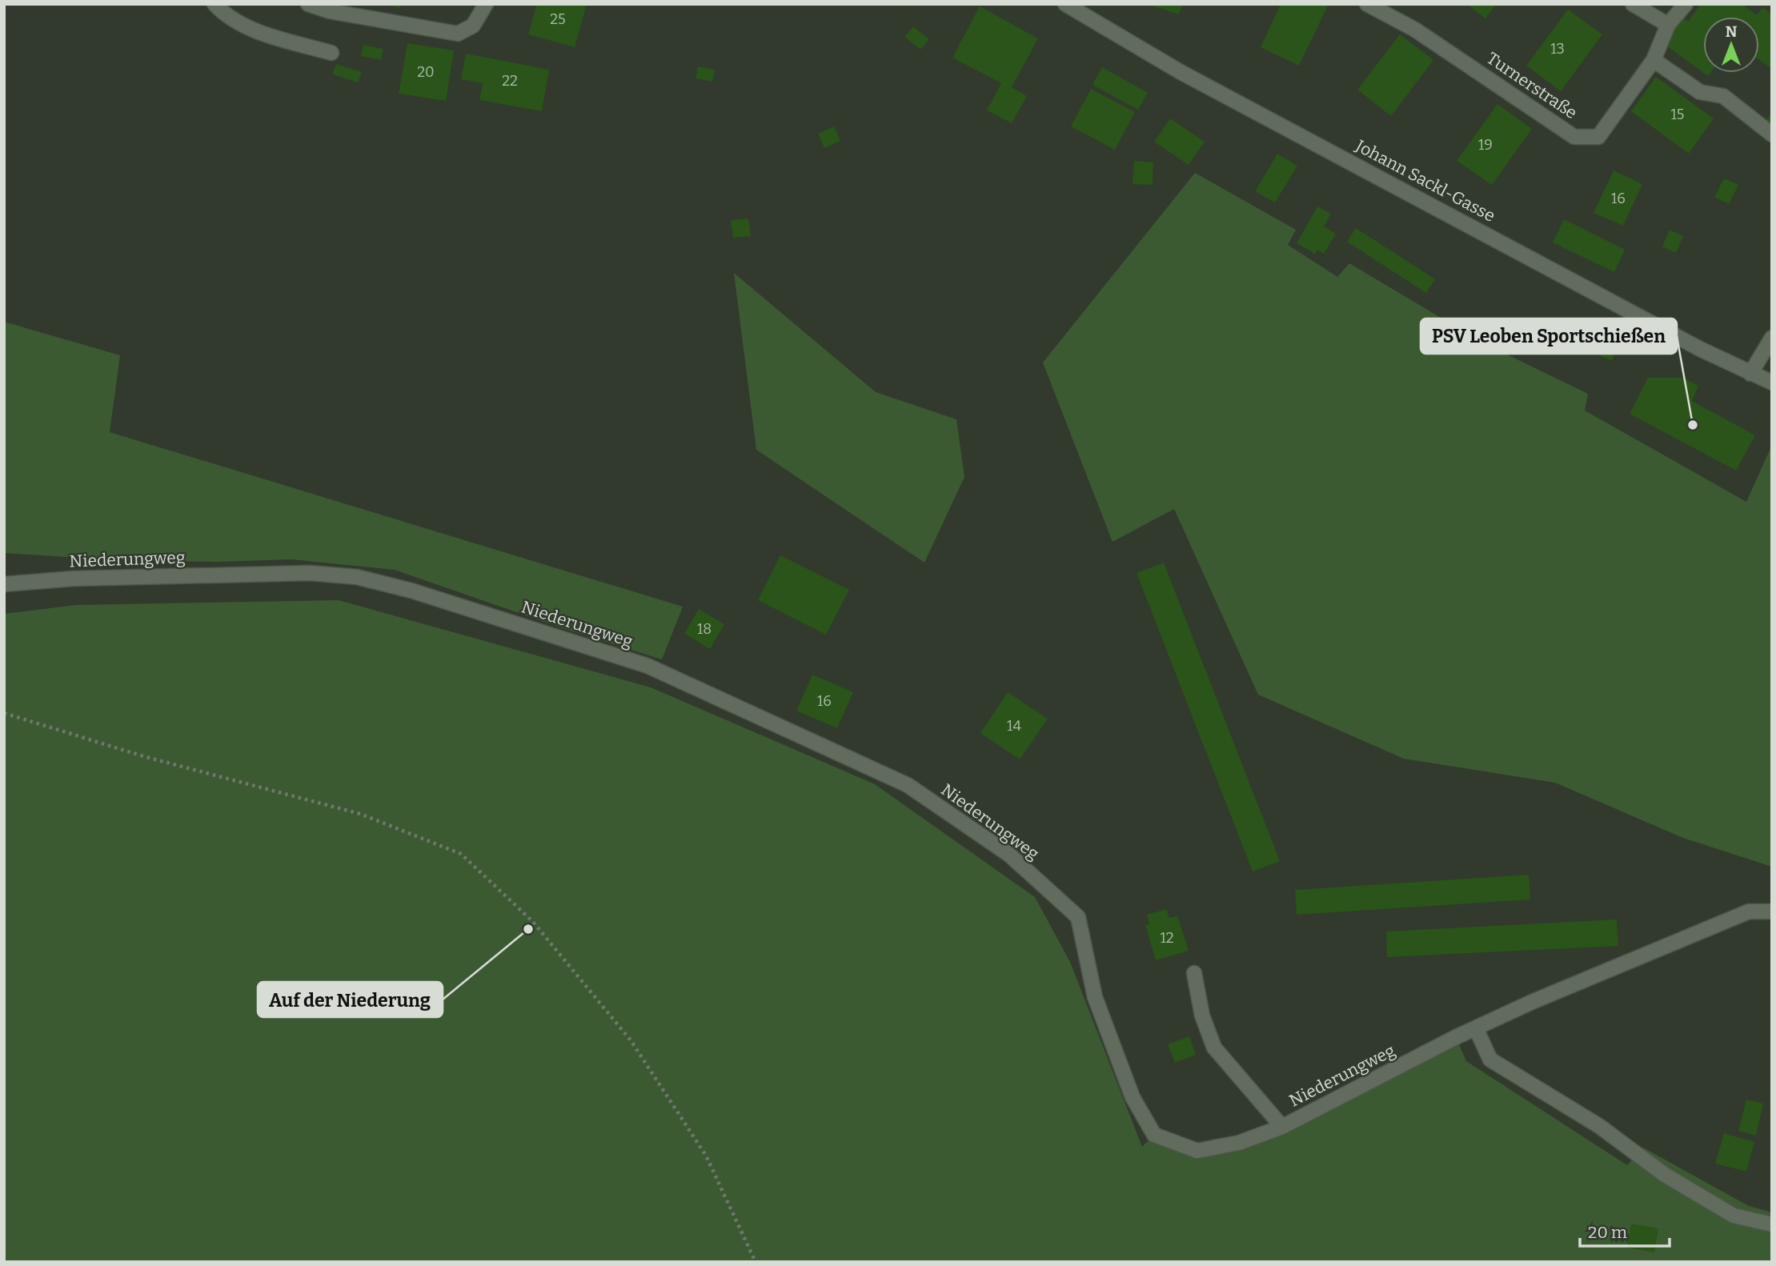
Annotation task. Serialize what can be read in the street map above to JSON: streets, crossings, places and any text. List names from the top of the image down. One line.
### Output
{"streets":{"street":["Turnerstraße","Johann Sackl-Gasse","Niederungweg"]},"places":["PSV Leoben Sportschießen","Auf der Niederung"],"house_numbers":["25","13","20","22","15","19","16","18","16","14","12"],"scale_bar":"20 m","north":"top"}
